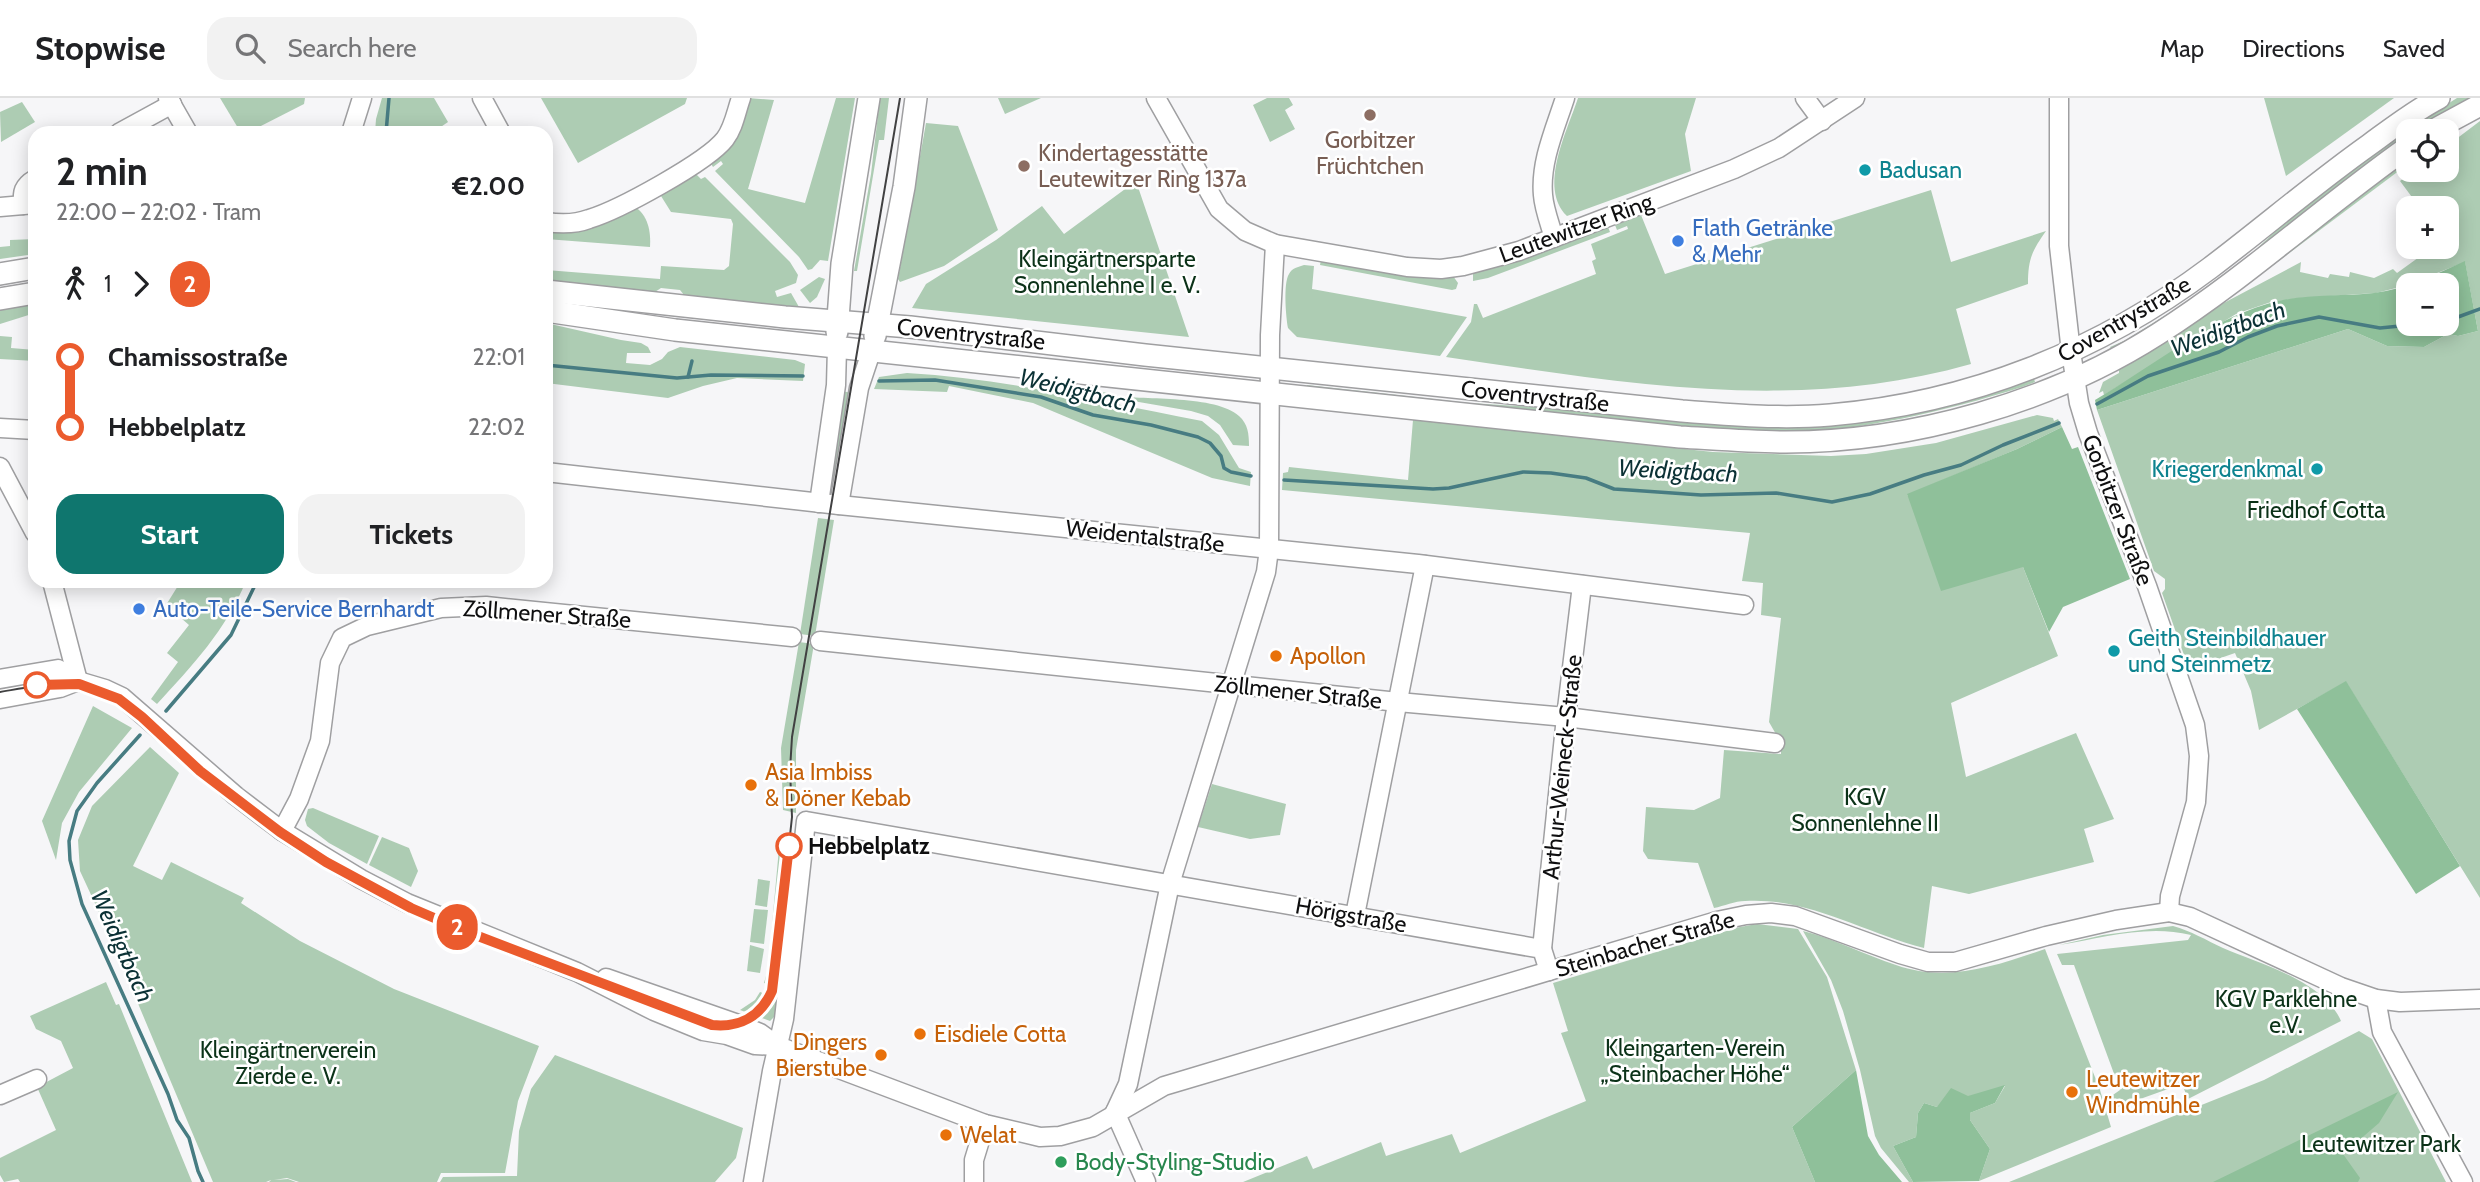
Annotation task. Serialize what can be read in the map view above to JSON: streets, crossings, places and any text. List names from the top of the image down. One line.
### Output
{"streets":{"main road":["Coventrystraße"],"street":["Leutewitzer Ring","Gorbitzer Straße","Weidentalstraße","Zöllmener Straße","Arthur-Weineck-Straße","Hörigstraße","Steinbacher Straße"]},"crossings":[["Coventrystraße","Gorbitzer Straße"],["Gorbitzer Straße","Steinbacher Straße"],["Weidentalstraße","Arthur-Weineck-Straße"],["Zöllmener Straße","Arthur-Weineck-Straße"],["Arthur-Weineck-Straße","Hörigstraße"],["Hörigstraße","Steinbacher Straße"]],"water":["Weidigtbach"],"parks":["Kleingärtnersparte Sonnenlehne I e. V.","Friedhof Cotta","KGV Sonnenlehne II","KGV Parklehne e.V.","Kleingarten-Verein „Steinbacher Höhe“","Kleingärtnerverein Zierde e. V.","Leutewitzer Park"],"places":["Gorbitzer Früchtchen","Kindertagesstätte Leutewitzer Ring 137a","Badusan","Flath Getränke & Mehr","Kriegerdenkmal","Auto-Teile-Service Bernhardt","Geith Steinbildhauer und Steinmetz","Apollon","Asia Imbiss & Döner Kebab","Hebbelplatz","Eisdiele Cotta","Dingers Bierstube","Leutewitzer Windmühle","Welat","Body-Styling-Studio"],"lines":["tram line 2"],"page":{"header":"Stopwise","search":"Search here","nav":["Map","Directions","Saved"],"on_map":"2","map_buttons":["+","−"],"heading":["2 min","22:00 – 22:02 · Tram","€2.00"],"legs":["1","2"],"list":[{"name":"Chamissostraße","value":"22:01"},{"name":"Hebbelplatz","value":"22:02"}],"buttons":["Start","Tickets"]}}
